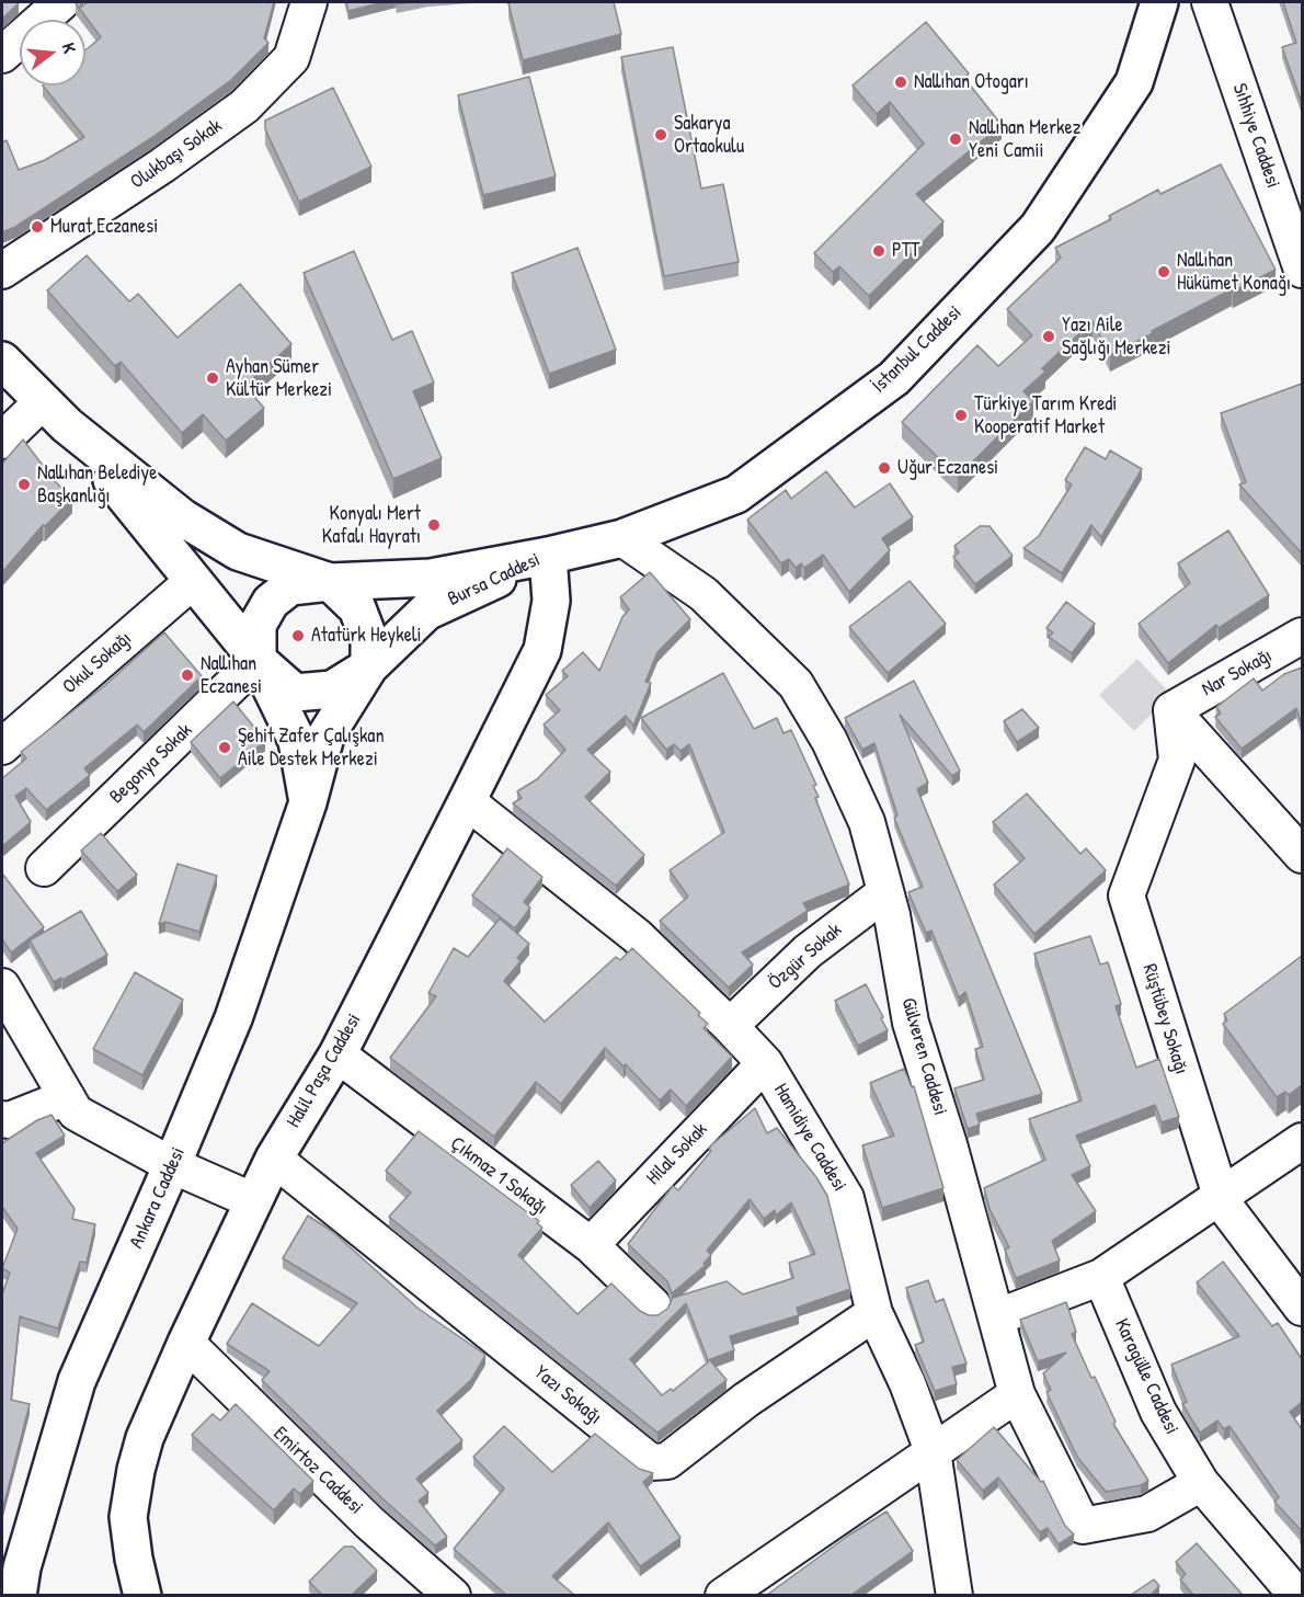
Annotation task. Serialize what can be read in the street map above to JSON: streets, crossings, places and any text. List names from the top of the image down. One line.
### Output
{"streets":{"street":["Sıhhiye Caddesi","Olukbaşı Sokak","İstanbul Caddesi","Bursa Caddesi","Okul Sokağı","Nar Sokağı","Begonya Sokak","Özgür Sokak","Rüştübey Sokağı","Gülveren Caddesi","Halil Paşa Caddesi","Hamidiye Caddesi","Hilal Sokak","Çıkmaz 1 Sokağı","Ankara Caddesi","Karagülle Caddesi","Yazı Sokağı","Emirtoz Caddesi"]},"crossings":[["İstanbul Caddesi","Bursa Caddesi"],["İstanbul Caddesi","Gülveren Caddesi"],["İstanbul Caddesi","Halil Paşa Caddesi"],["Bursa Caddesi","Okul Sokağı"],["Bursa Caddesi","Begonya Sokak"],["Bursa Caddesi","Halil Paşa Caddesi"],["Bursa Caddesi","Ankara Caddesi"],["Nar Sokağı","Rüştübey Sokağı"],["Begonya Sokak","Ankara Caddesi"],["Özgür Sokak","Gülveren Caddesi"],["Özgür Sokak","Hamidiye Caddesi"],["Gülveren Caddesi","Karagülle Caddesi"],["Halil Paşa Caddesi","Hamidiye Caddesi"],["Halil Paşa Caddesi","Çıkmaz 1 Sokağı"],["Halil Paşa Caddesi","Yazı Sokağı"],["Halil Paşa Caddesi","Emirtoz Caddesi"],["Hamidiye Caddesi","Hilal Sokak"],["Hamidiye Caddesi","Yazı Sokağı"],["Hilal Sokak","Çıkmaz 1 Sokağı"]],"places":["Nallıhan Otogarı","Sakarya Ortaokulu","Nallıhan Merkez Yeni Camii","Murat Eczanesi","PTT","Nallıhan Hükümet Konağı","Yazı Aile Sağlığı Merkezi","Ayhan Sümer Kültür Merkezi","Türkiye Tarım Kredi Kooperatif Market","Uğur Eczanesi","Nallıhan Belediye Başkanlığı","Konyalı Mert Kafalı Hayratı","Atatürk Heykeli","Nallıhan Eczanesi","Şehit Zafer Çalışkan Aile Destek Merkezi"],"north":"right"}
